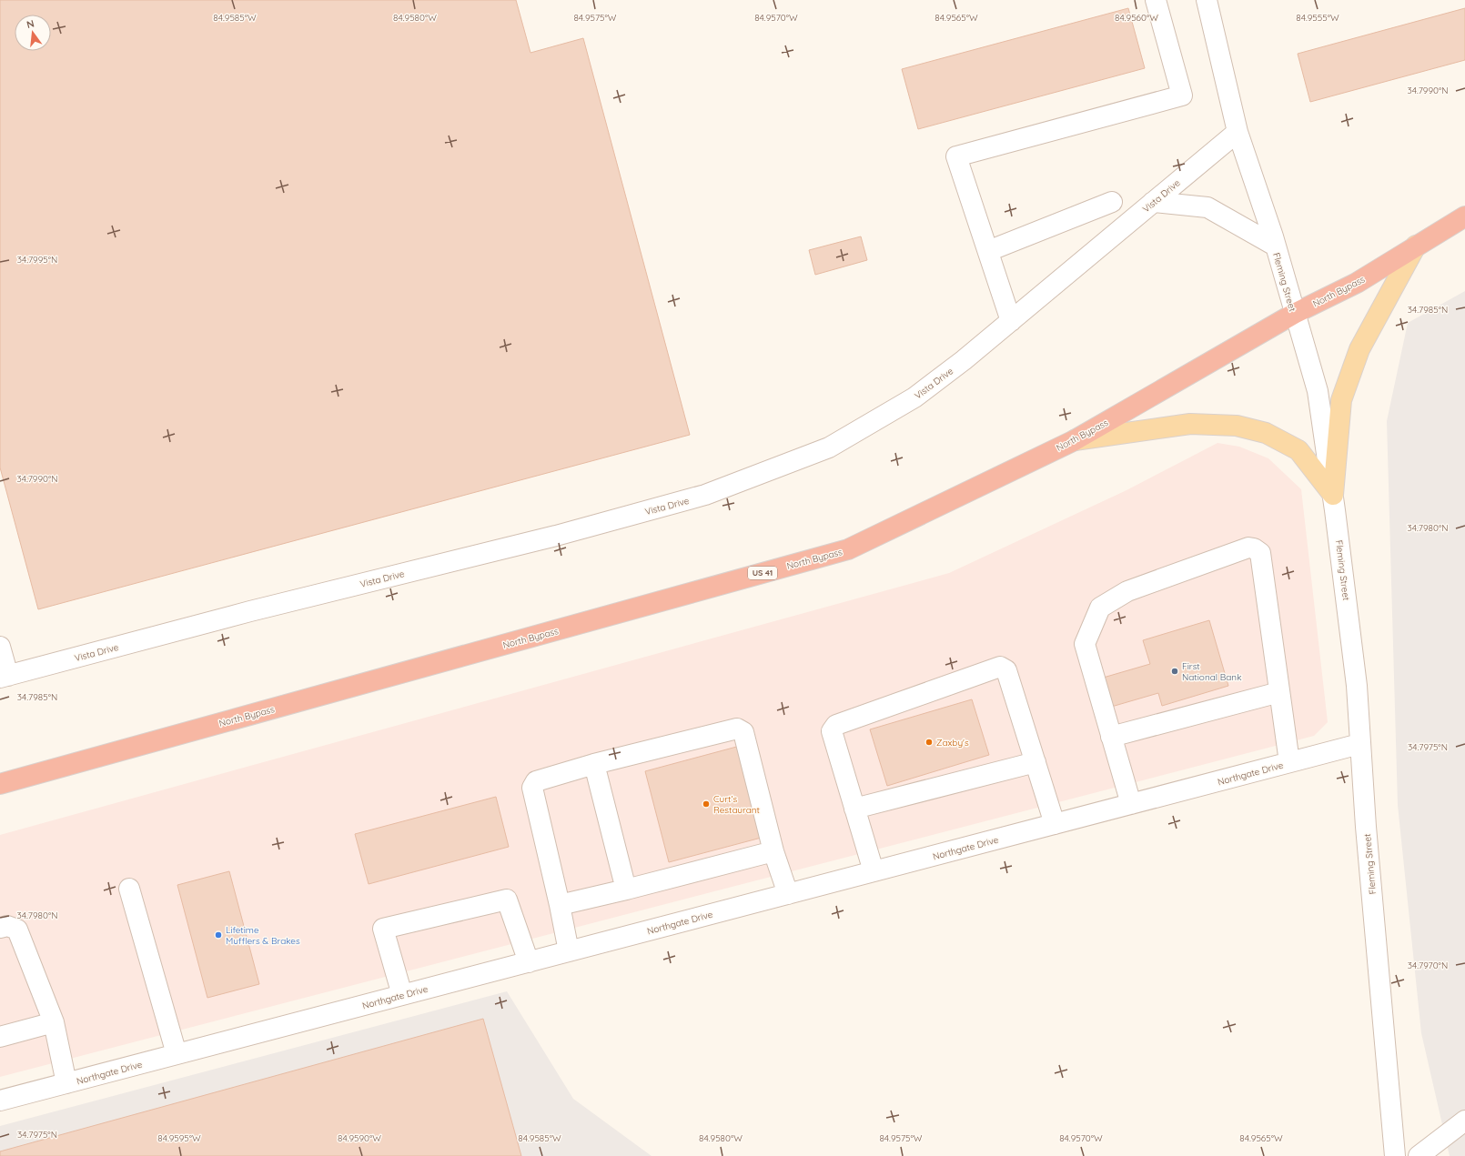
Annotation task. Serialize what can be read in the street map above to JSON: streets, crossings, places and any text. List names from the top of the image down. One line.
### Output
{"streets":{"highway":["North Bypass","US 41"],"street":["Vista Drive","Fleming Street","Northgate Drive"]},"crossings":[["Vista Drive","Fleming Street"],["Fleming Street","North Bypass"],["Fleming Street","Northgate Drive"]],"places":["First National Bank","Zaxby's","Curt's Restaurant","Lifetime Mufflers & Brakes"],"north":"top","coordinates":["84.9585°W","84.9580°W","84.9575°W","84.9570°W","84.9565°W","84.9560°W","84.9555°W","34.7990°N","34.7995°N","34.7985°N","34.7980°N","34.7975°N","34.7970°N","84.9595°W","84.9590°W"]}
